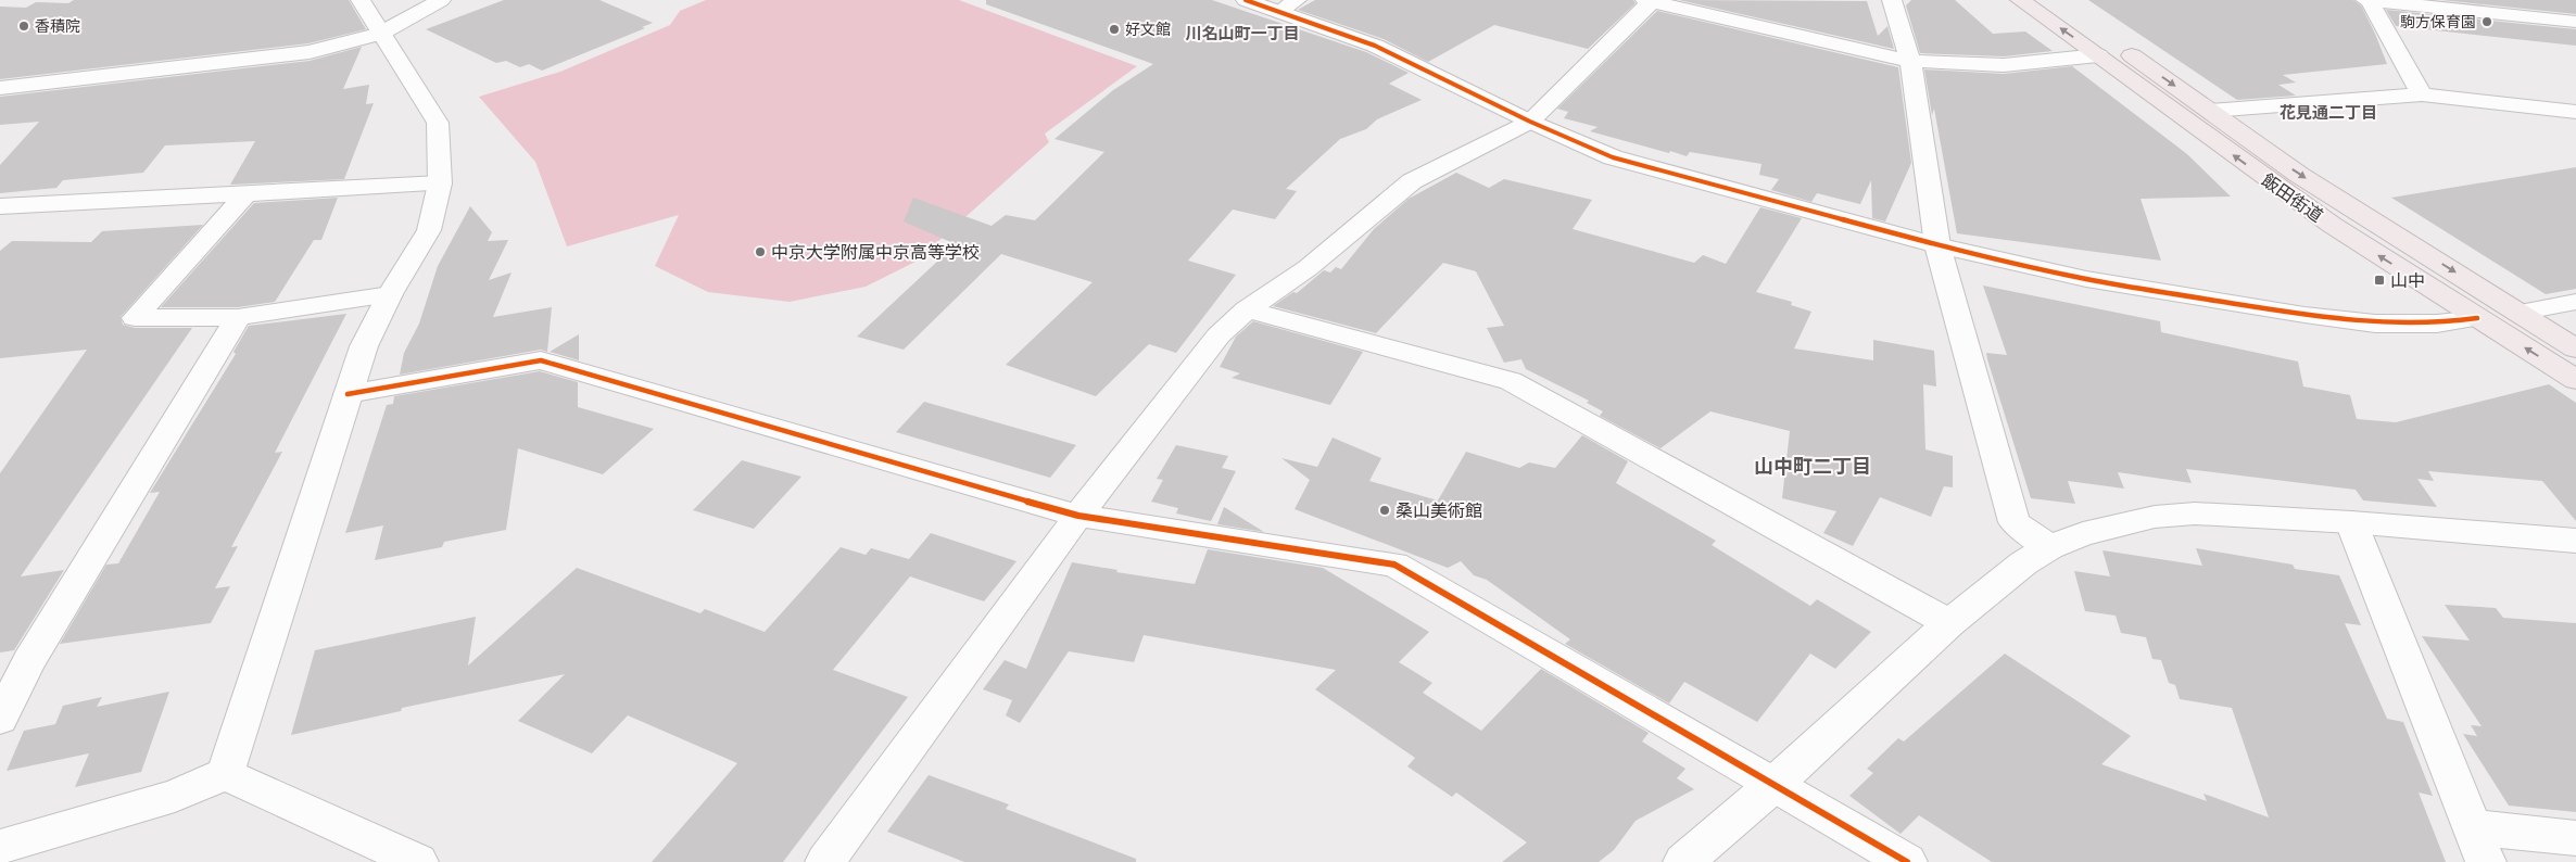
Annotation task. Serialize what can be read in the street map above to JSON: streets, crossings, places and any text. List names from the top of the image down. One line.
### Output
{"streets":{"highway":["飯田街道"]},"districts":["川名山町一丁目","花見通二丁目","山中町二丁目"],"places":{"other":["駒方保育園","香積院","好文館","中京大学附属中京高等学校","桑山美術館"],"transit":["山中"]}}
